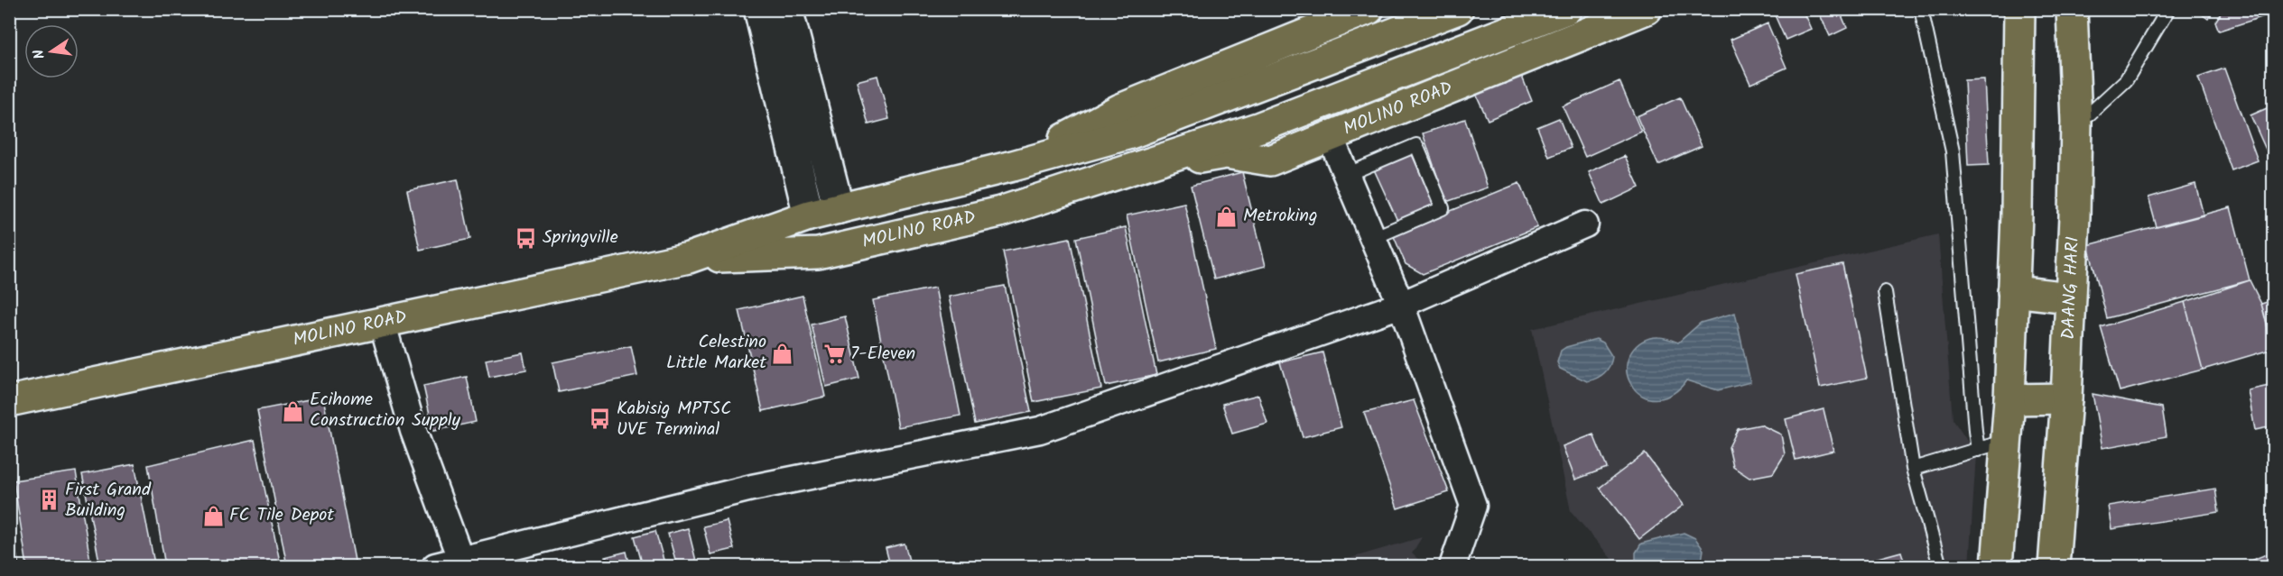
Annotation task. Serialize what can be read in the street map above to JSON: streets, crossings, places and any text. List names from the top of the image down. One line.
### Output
{"streets":{"main road":["MOLINO ROAD","DAANG HARI"]},"places":{"shop":["Metroking","Celestino Little Market","Ecihome Construction Supply","FC Tile Depot"],"bus stop":["Springville","Kabisig MPTSC UVE Terminal"],"supermarket":["7-Eleven"],"building":["First Grand Building"]},"north":"left"}
